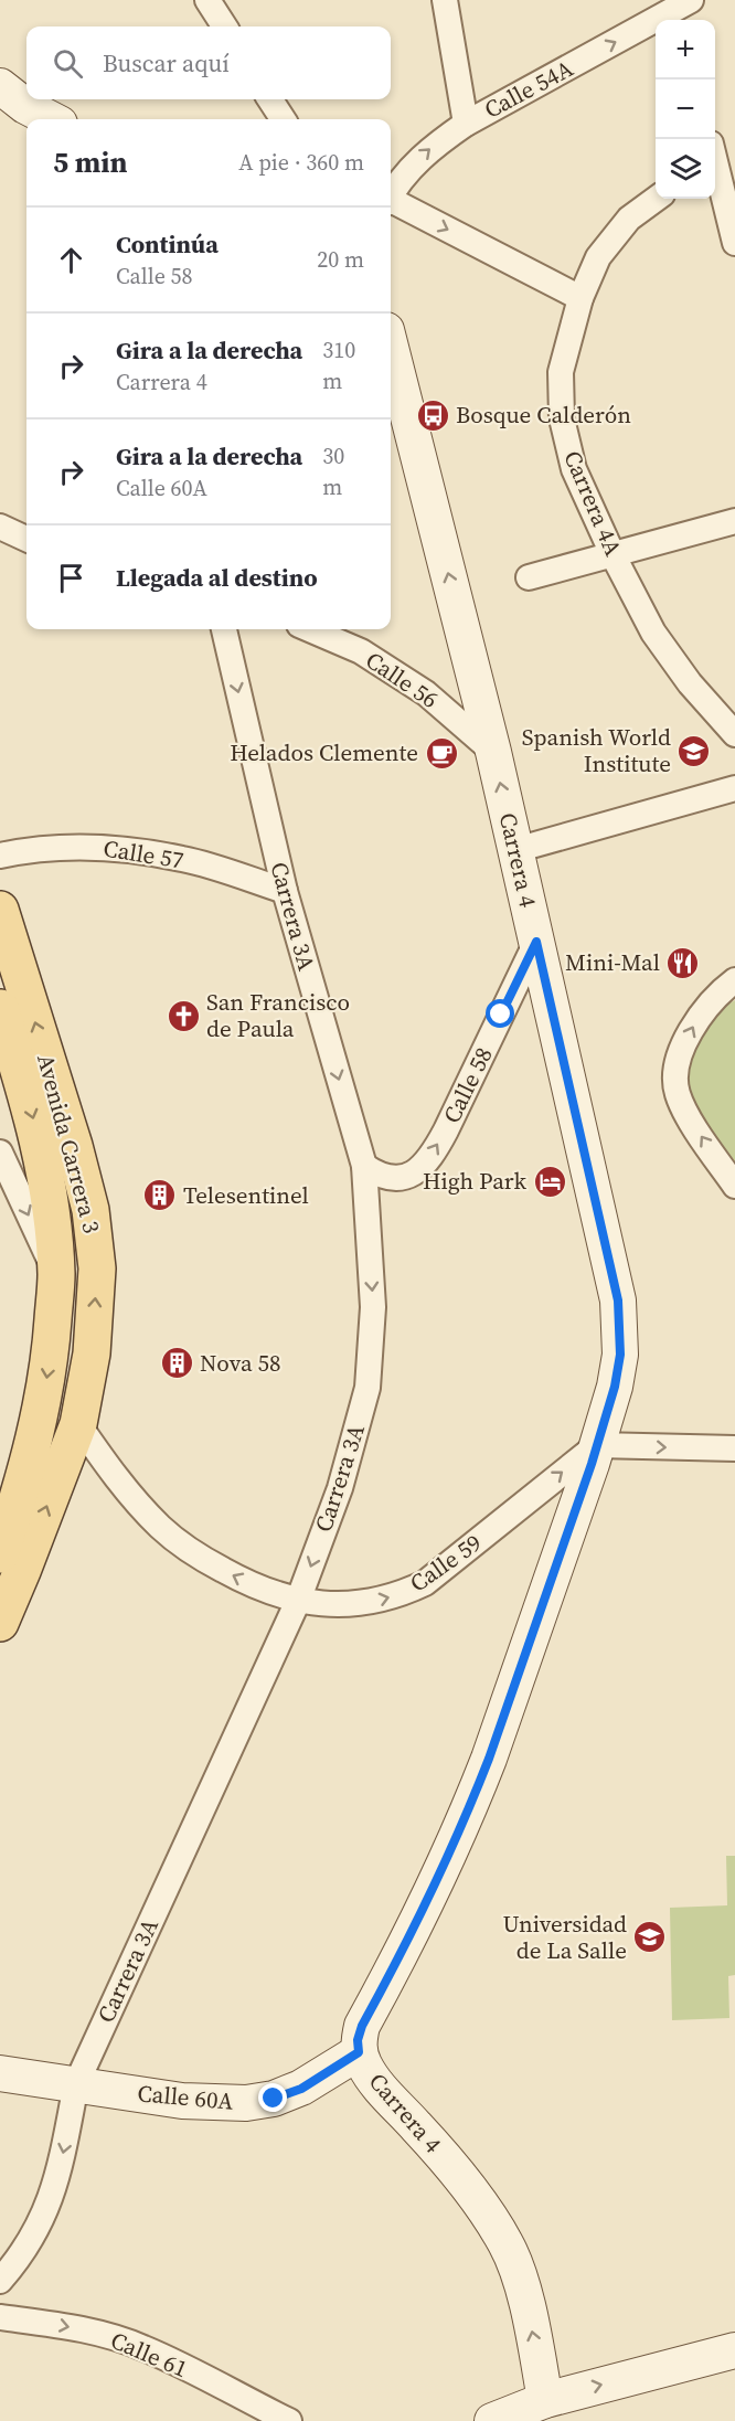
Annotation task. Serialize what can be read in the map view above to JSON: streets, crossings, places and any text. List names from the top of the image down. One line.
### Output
{"streets":{"main road":["Avenida Carrera 3"],"street":["Calle 54A","Carrera 4A","Calle 56","Calle 57","Carrera 4","Carrera 3A","Calle 58","Calle 59","Calle 60A","Calle 61"]},"crossings":[["Calle 56","Carrera 4"],["Calle 57","Carrera 3A"],["Carrera 4","Calle 58"],["Carrera 4","Calle 59"],["Carrera 4","Calle 60A"],["Carrera 3A","Calle 58"],["Carrera 3A","Calle 59"],["Carrera 3A","Calle 60A"],["Avenida Carrera 3","Calle 59"]],"one_way":["Calle 54A","Carrera 4","Carrera 3A","Calle 58","Calle 61"],"places":{"bus stop":["Bosque Calderón"],"school or university":["Spanish World Institute","Universidad de La Salle"],"cafe":["Helados Clemente"],"restaurant":["Mini-Mal"],"church":["San Francisco de Paula"],"hotel":["High Park"],"building":["Telesentinel","Nova 58"]},"page":{"map_buttons":["+","−"],"search":"Buscar aquí","heading":["5 min","A pie · 360 m"],"list":[["Continúa","Calle 58","20 m"],["Gira a la derecha","Carrera 4","310 m"],["Gira a la derecha","Calle 60A","30 m"],"Llegada al destino"]}}
